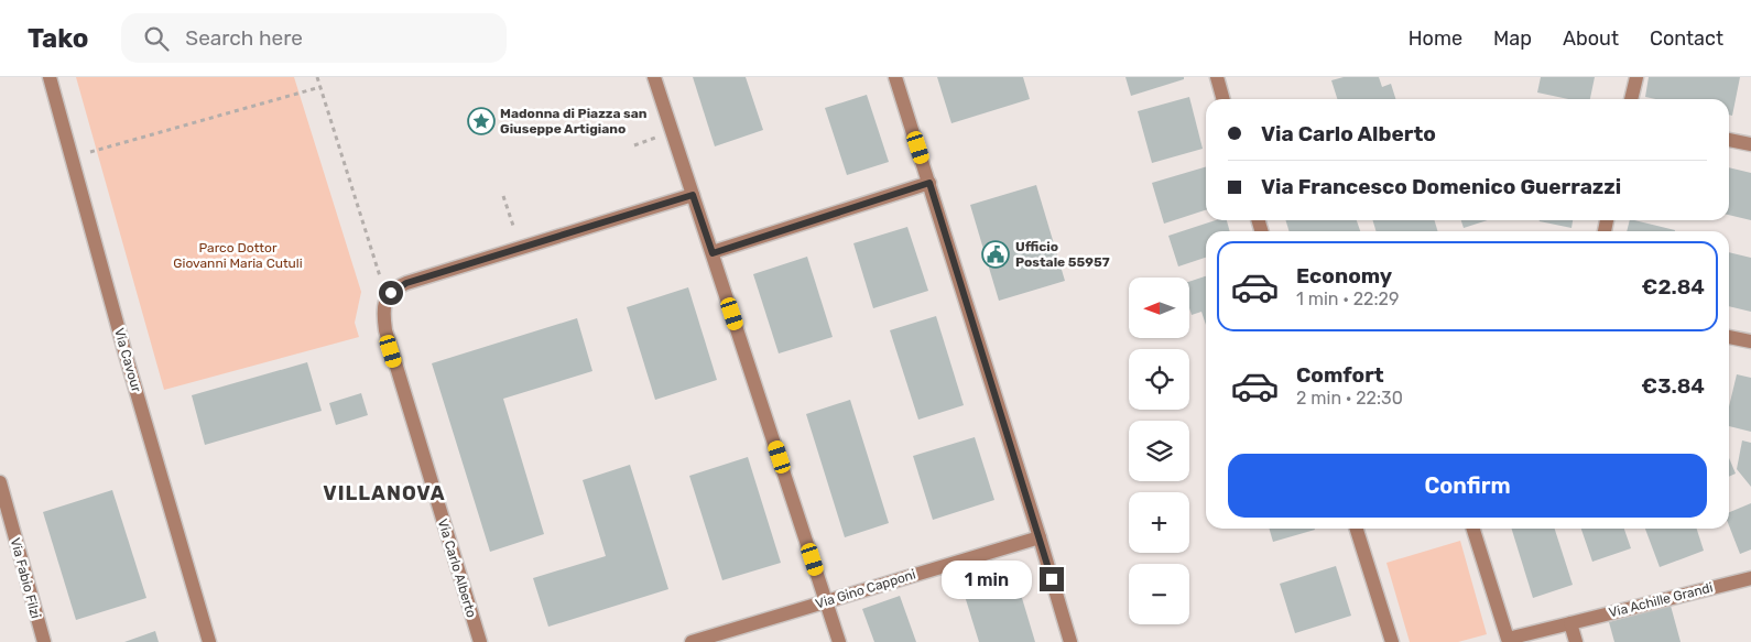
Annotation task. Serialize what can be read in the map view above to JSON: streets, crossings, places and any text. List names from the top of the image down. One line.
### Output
{"streets":{"street":["Via Cavour","Via Carlo Alberto","Via Fabio Filzi","Via Gino Capponi","Via Achille Grandi"]},"districts":["VILLANOVA"],"parks":["Parco Dottor Giovanni Maria Cutuli"],"places":{"place":["Madonna di Piazza san Giuseppe Artigiano"],"public building":["Ufficio Postale 55957"]},"north":"left","page":{"header":"Tako","search":"Search here","nav":["Home","Map","About","Contact"],"banner":["Via Carlo Alberto","Via Francesco Domenico Guerrazzi"],"list":[{"name":"Economy","note":"1 min · 22:29","value":"€2.84"},{"name":"Comfort","note":"2 min · 22:30","value":"€3.84"}],"map_buttons":["+","−"],"buttons":"Confirm","bubble":"1 min"}}
